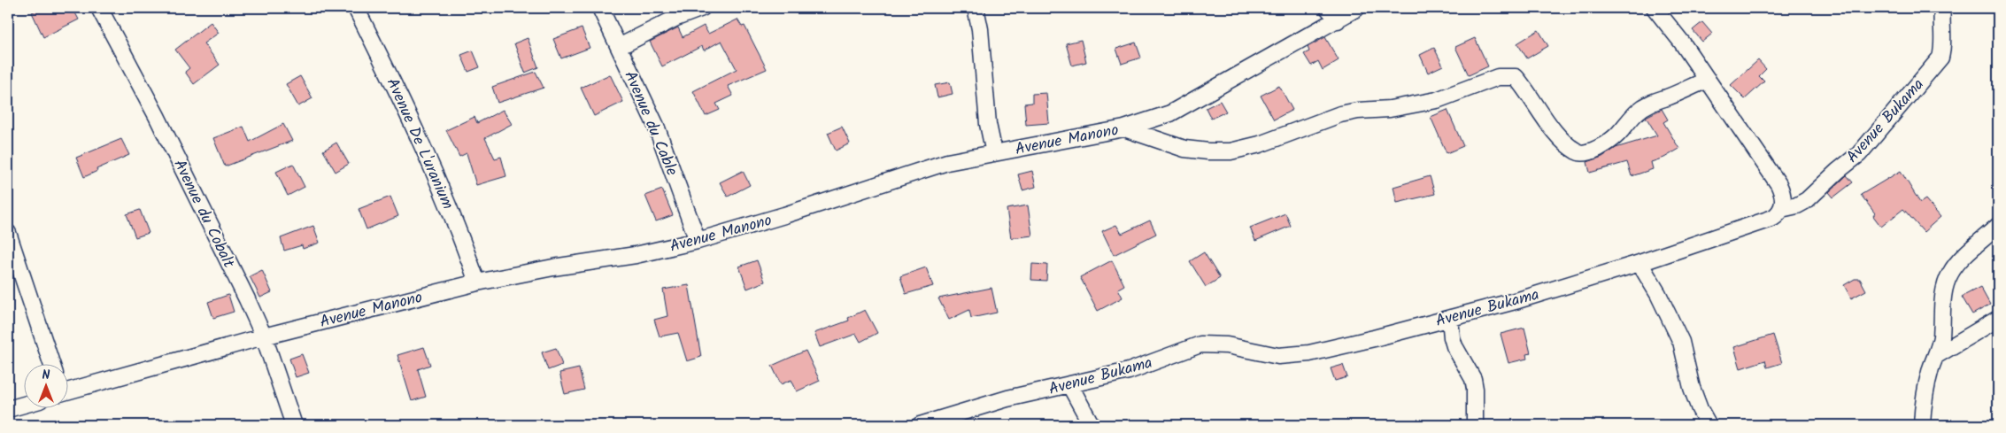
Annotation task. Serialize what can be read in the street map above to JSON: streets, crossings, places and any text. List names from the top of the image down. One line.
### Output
{"streets":{"street":["Avenue Bukama","Avenue du Cable","Avenue Manono","Avenue De L'uranium","Avenue du Cobalt"]},"crossings":[["Avenue du Cable","Avenue Manono"],["Avenue Manono","Avenue De L'uranium"],["Avenue Manono","Avenue du Cobalt"]],"north":"top"}
